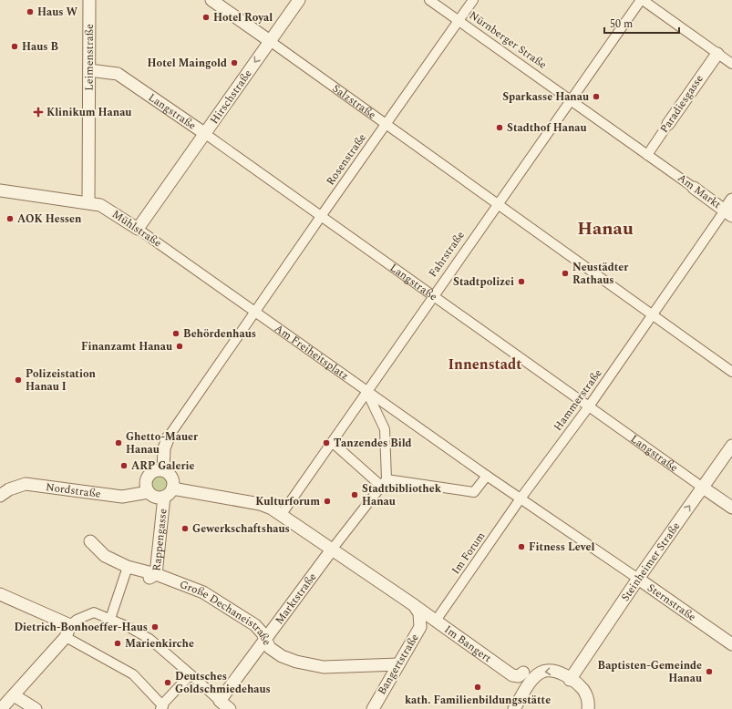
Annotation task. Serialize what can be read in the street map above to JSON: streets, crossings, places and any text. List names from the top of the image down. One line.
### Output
{"streets":{"street":["Nürnberger Straße","Leimenstraße","Hirschstraße","Salzstraße","Paradiesgasse","Langstraße","Rosenstraße","Am Markt","Mühlstraße","Fahrstraße","Am Freiheitsplatz","Hammerstraße","Nordstraße","Rappengasse","Im Forum","Steinheimer Straße","Marktstraße","Sternstraße","Große Dechaneistraße","Im Bangert","Bangertstraße"]},"crossings":[["Nürnberger Straße","Rosenstraße"],["Nürnberger Straße","Am Markt"],["Leimenstraße","Langstraße"],["Leimenstraße","Mühlstraße"],["Hirschstraße","Salzstraße"],["Hirschstraße","Langstraße"],["Hirschstraße","Mühlstraße"],["Salzstraße","Rosenstraße"],["Salzstraße","Fahrstraße"],["Paradiesgasse","Am Markt"],["Langstraße","Rosenstraße"],["Langstraße","Fahrstraße"],["Langstraße","Hammerstraße"],["Langstraße","Steinheimer Straße"],["Rosenstraße","Mühlstraße"],["Rosenstraße","Am Freiheitsplatz"],["Am Markt","Hammerstraße"],["Mühlstraße","Am Freiheitsplatz"],["Fahrstraße","Am Freiheitsplatz"],["Am Freiheitsplatz","Hammerstraße"],["Am Freiheitsplatz","Im Forum"],["Am Freiheitsplatz","Sternstraße"],["Hammerstraße","Im Forum"],["Hammerstraße","Sternstraße"],["Nordstraße","Rappengasse"],["Rappengasse","Große Dechaneistraße"],["Im Forum","Sternstraße"],["Im Forum","Im Bangert"],["Steinheimer Straße","Sternstraße"],["Marktstraße","Große Dechaneistraße"],["Große Dechaneistraße","Bangertstraße"],["Im Bangert","Bangertstraße"]],"one_way":["Hirschstraße","Steinheimer Straße"],"districts":["Hanau","Innenstadt"],"places":{"other":["Haus W","Hotel Royal","Haus B","Hotel Maingold","Sparkasse Hanau","Stadthof Hanau","AOK Hessen","Neustädter Rathaus","Stadtpolizei","Behördenhaus","Finanzamt Hanau","Polizeistation Hanau I","Ghetto-Mauer Hanau","Tanzendes Bild","ARP Galerie","Stadtbibliothek Hanau","Kulturforum","Gewerkschaftshaus","Fitness Level","Dietrich-Bonhoeffer-Haus","Marienkirche","Baptisten-Gemeinde Hanau","Deutsches Goldschmiedehaus","kath. Familienbildungsstätte"],"health":["Klinikum Hanau"]},"scale_bar":"50 m"}
